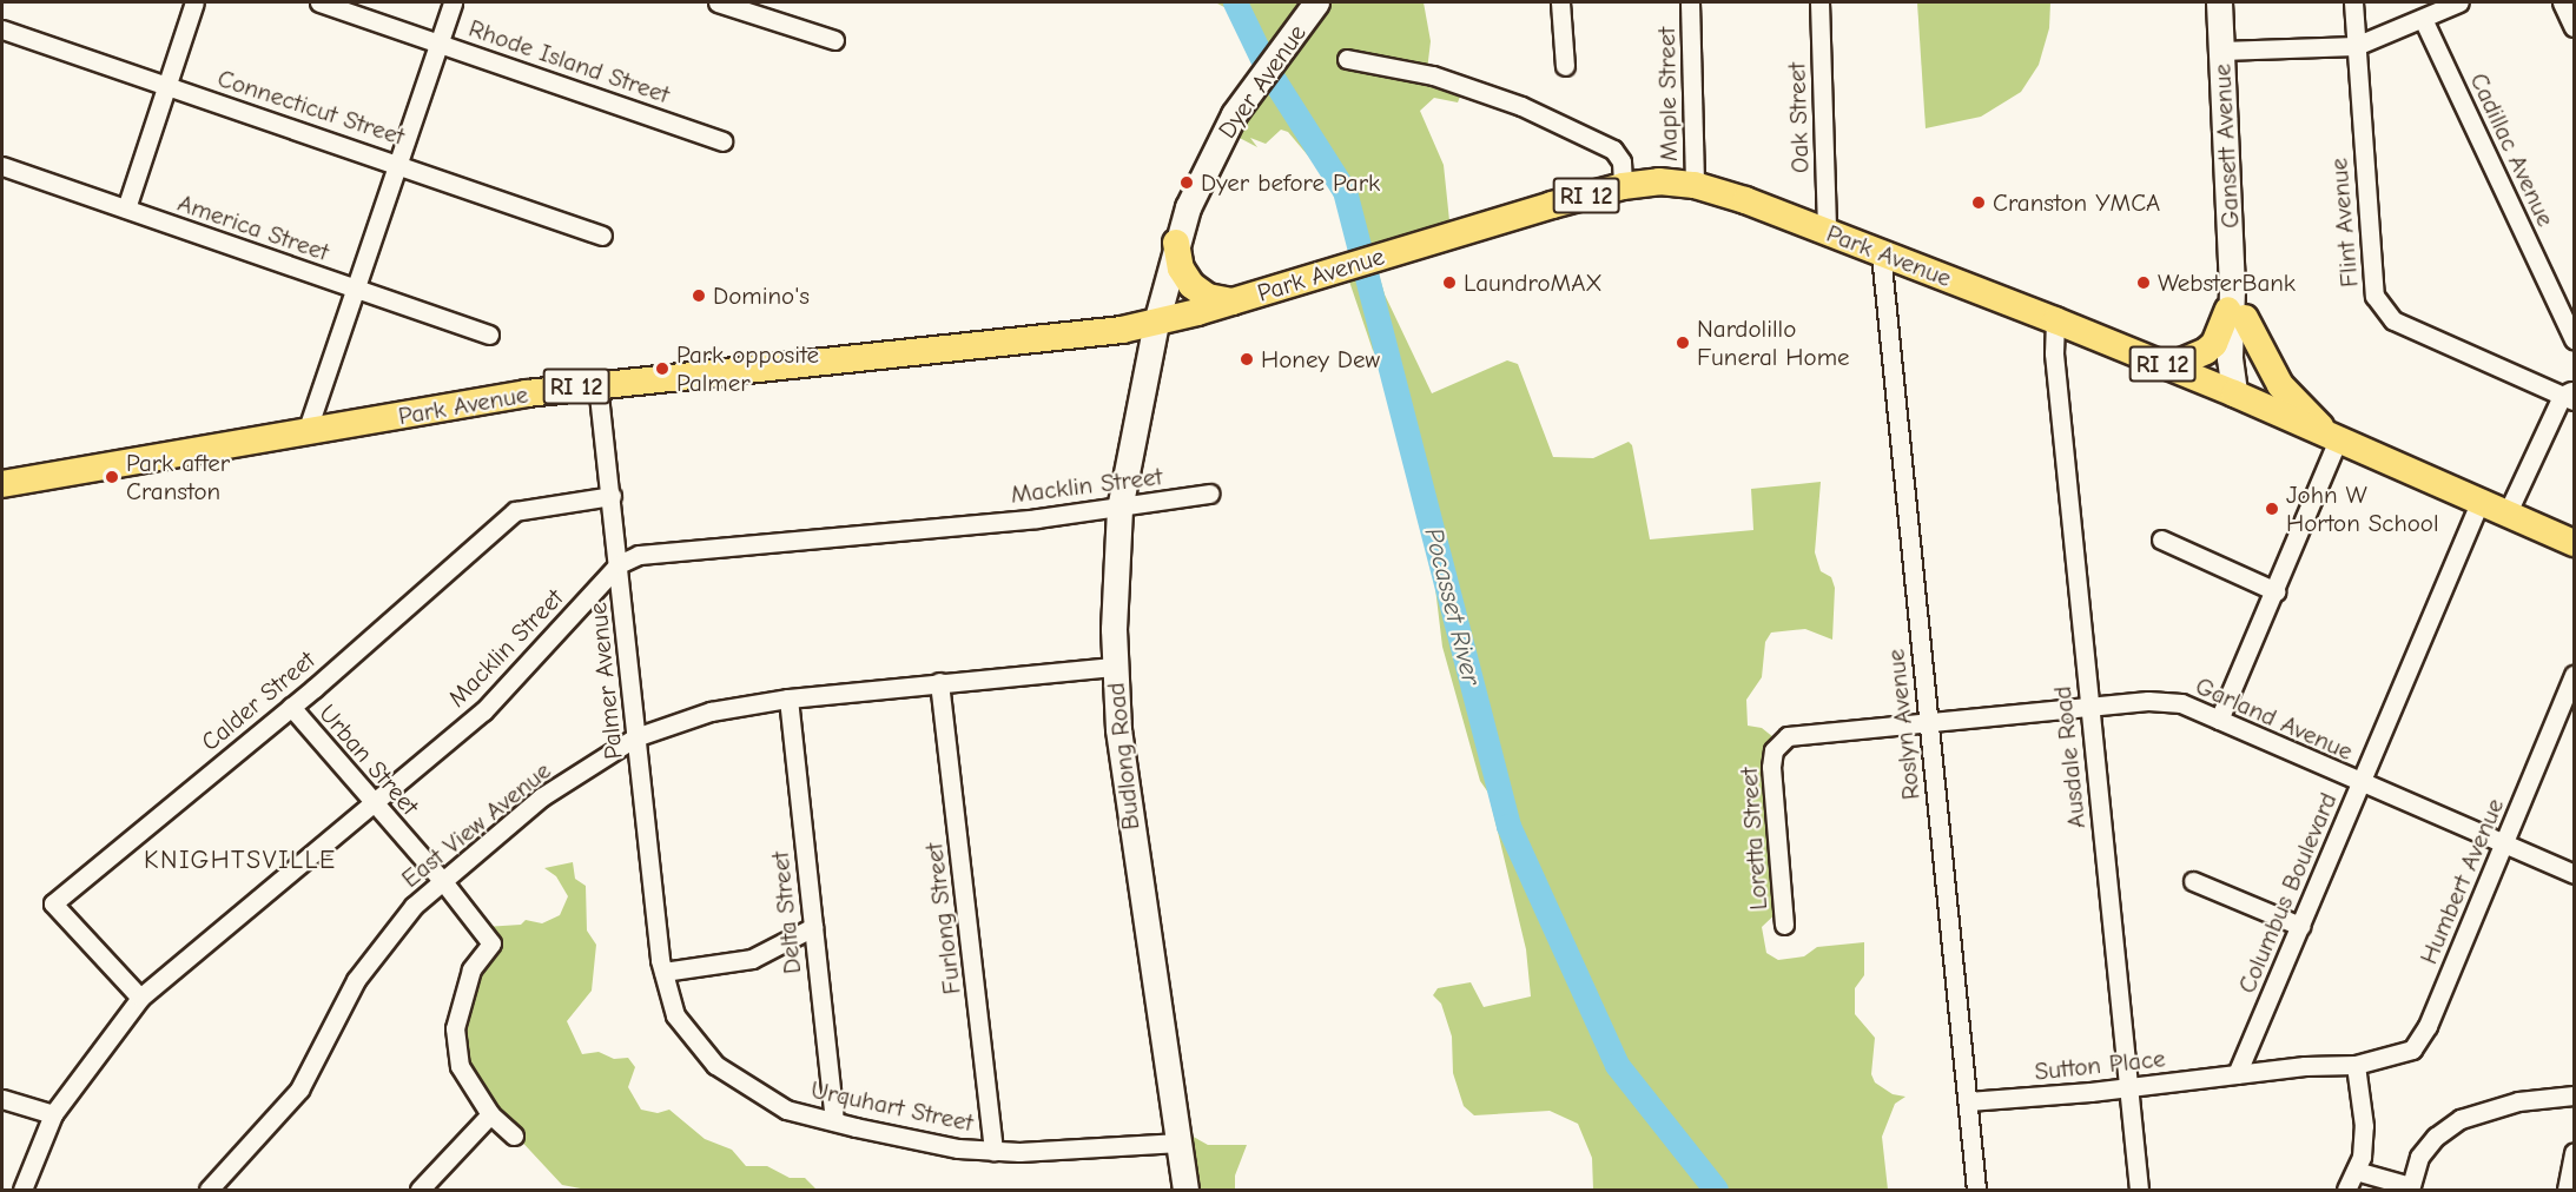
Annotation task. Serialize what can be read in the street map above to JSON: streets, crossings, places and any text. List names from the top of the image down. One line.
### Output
{"streets":{"main road":["Dyer Avenue","Gansett Avenue","RI 12","Park Avenue","Budlong Road"],"street":["Rhode Island Street","Maple Street","Connecticut Street","Oak Street","Cadillac Avenue","Flint Avenue","America Street","Macklin Street","Palmer Avenue","Calder Street","Garland Avenue","Roslyn Avenue","Ausdale Road","Urban Street","East View Avenue","Loretta Street","Humbert Avenue","Columbus Boulevard","Delta Street","Furlong Street","Sutton Place","Urquhart Street"]},"crossings":[["Dyer Avenue","Park Avenue"],["Dyer Avenue","Budlong Road"],["Maple Street","Park Avenue"],["Oak Street","Park Avenue"],["Gansett Avenue","Park Avenue"],["Park Avenue","Palmer Avenue"],["Park Avenue","Roslyn Avenue"],["Park Avenue","Budlong Road"],["Park Avenue","Ausdale Road"],["Park Avenue","Columbus Boulevard"],["Macklin Street","Palmer Avenue"],["Macklin Street","Calder Street"],["Macklin Street","Budlong Road"],["Macklin Street","Urban Street"],["Palmer Avenue","Calder Street"],["Palmer Avenue","East View Avenue"],["Palmer Avenue","Urquhart Street"],["Calder Street","Urban Street"],["Garland Avenue","Roslyn Avenue"],["Garland Avenue","Ausdale Road"],["Garland Avenue","Loretta Street"],["Garland Avenue","Humbert Avenue"],["Garland Avenue","Columbus Boulevard"],["Roslyn Avenue","Sutton Place"],["Budlong Road","East View Avenue"],["Budlong Road","Urquhart Street"],["Ausdale Road","Sutton Place"],["Urban Street","East View Avenue"],["East View Avenue","Delta Street"],["East View Avenue","Furlong Street"],["Columbus Boulevard","Sutton Place"],["Delta Street","Urquhart Street"],["Furlong Street","Urquhart Street"]],"districts":["KNIGHTSVILLE"],"water":["Pocasset River"],"places":["Dyer before Park","Cranston YMCA","LaundroMAX","WebsterBank","Domino's","Nardolillo Funeral Home","Honey Dew","Park opposite Palmer","Park after Cranston","John W Horton School"]}
